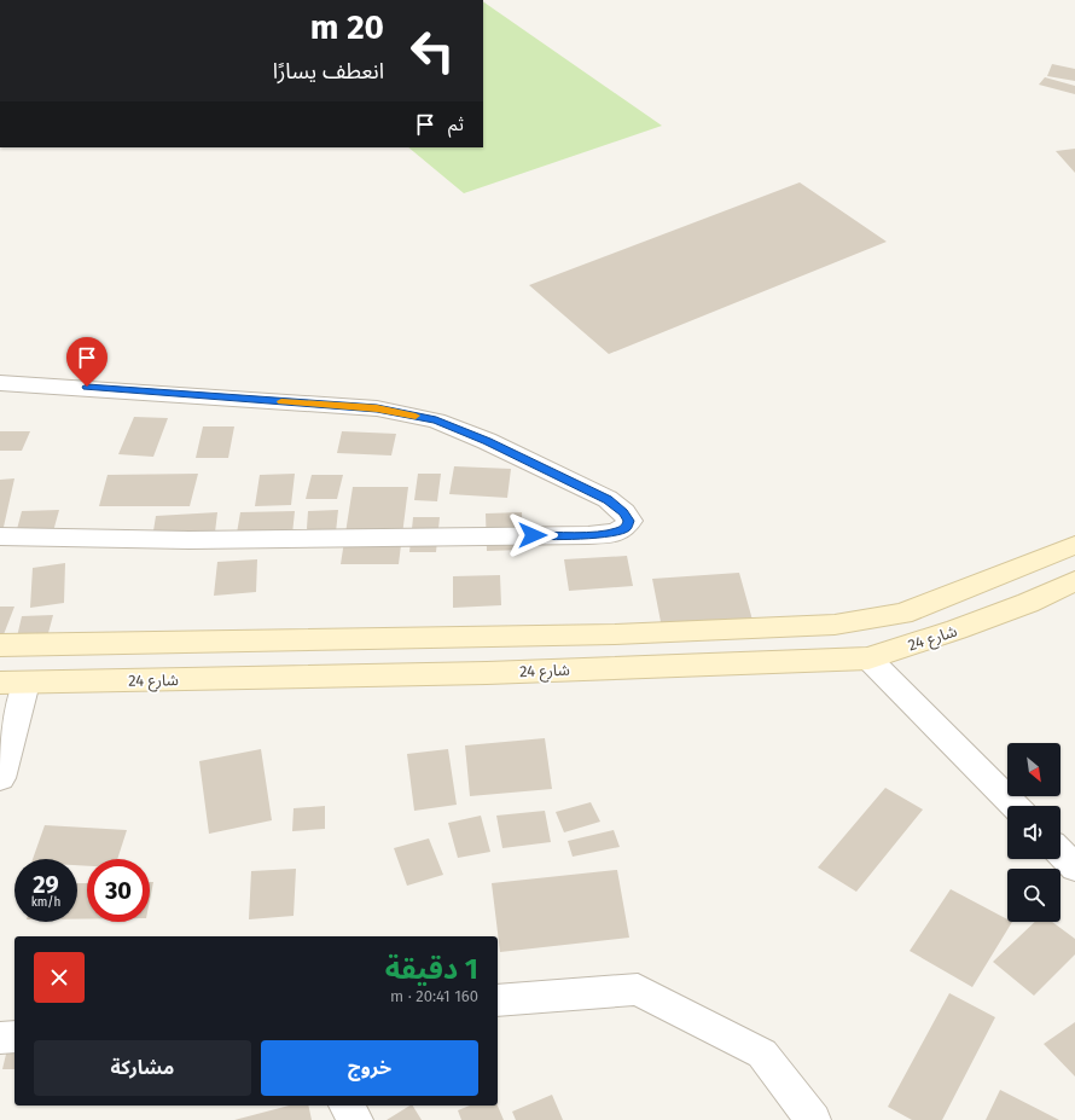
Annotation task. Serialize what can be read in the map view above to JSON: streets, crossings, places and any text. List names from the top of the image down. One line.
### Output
{"streets":{"street":["شارع 24"]},"north":"bottom right","page":{"turn":["20 m","انعطف يسارًا"],"then":"ثم","speed":"29 km/h","limit":"30","heading":["1 دقيقة","160 m · 20:41"],"buttons":["خروج","مشاركة"]}}
